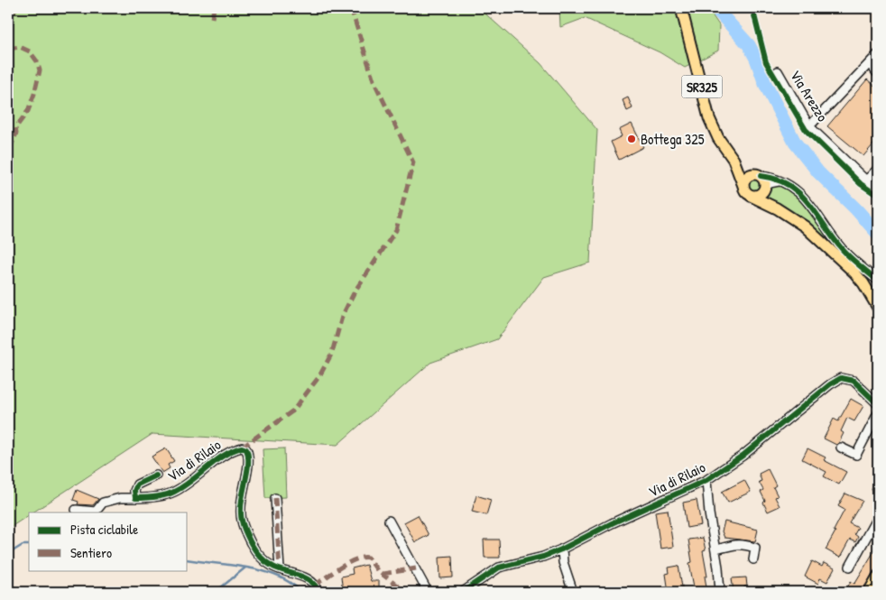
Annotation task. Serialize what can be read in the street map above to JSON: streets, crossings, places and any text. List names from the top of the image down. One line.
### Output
{"streets":{"main road":["SR325"],"street":["Via Arezzo","Via di Rilaio"]},"places":["Bottega 325"],"legend":["Pista ciclabile","Sentiero"]}
